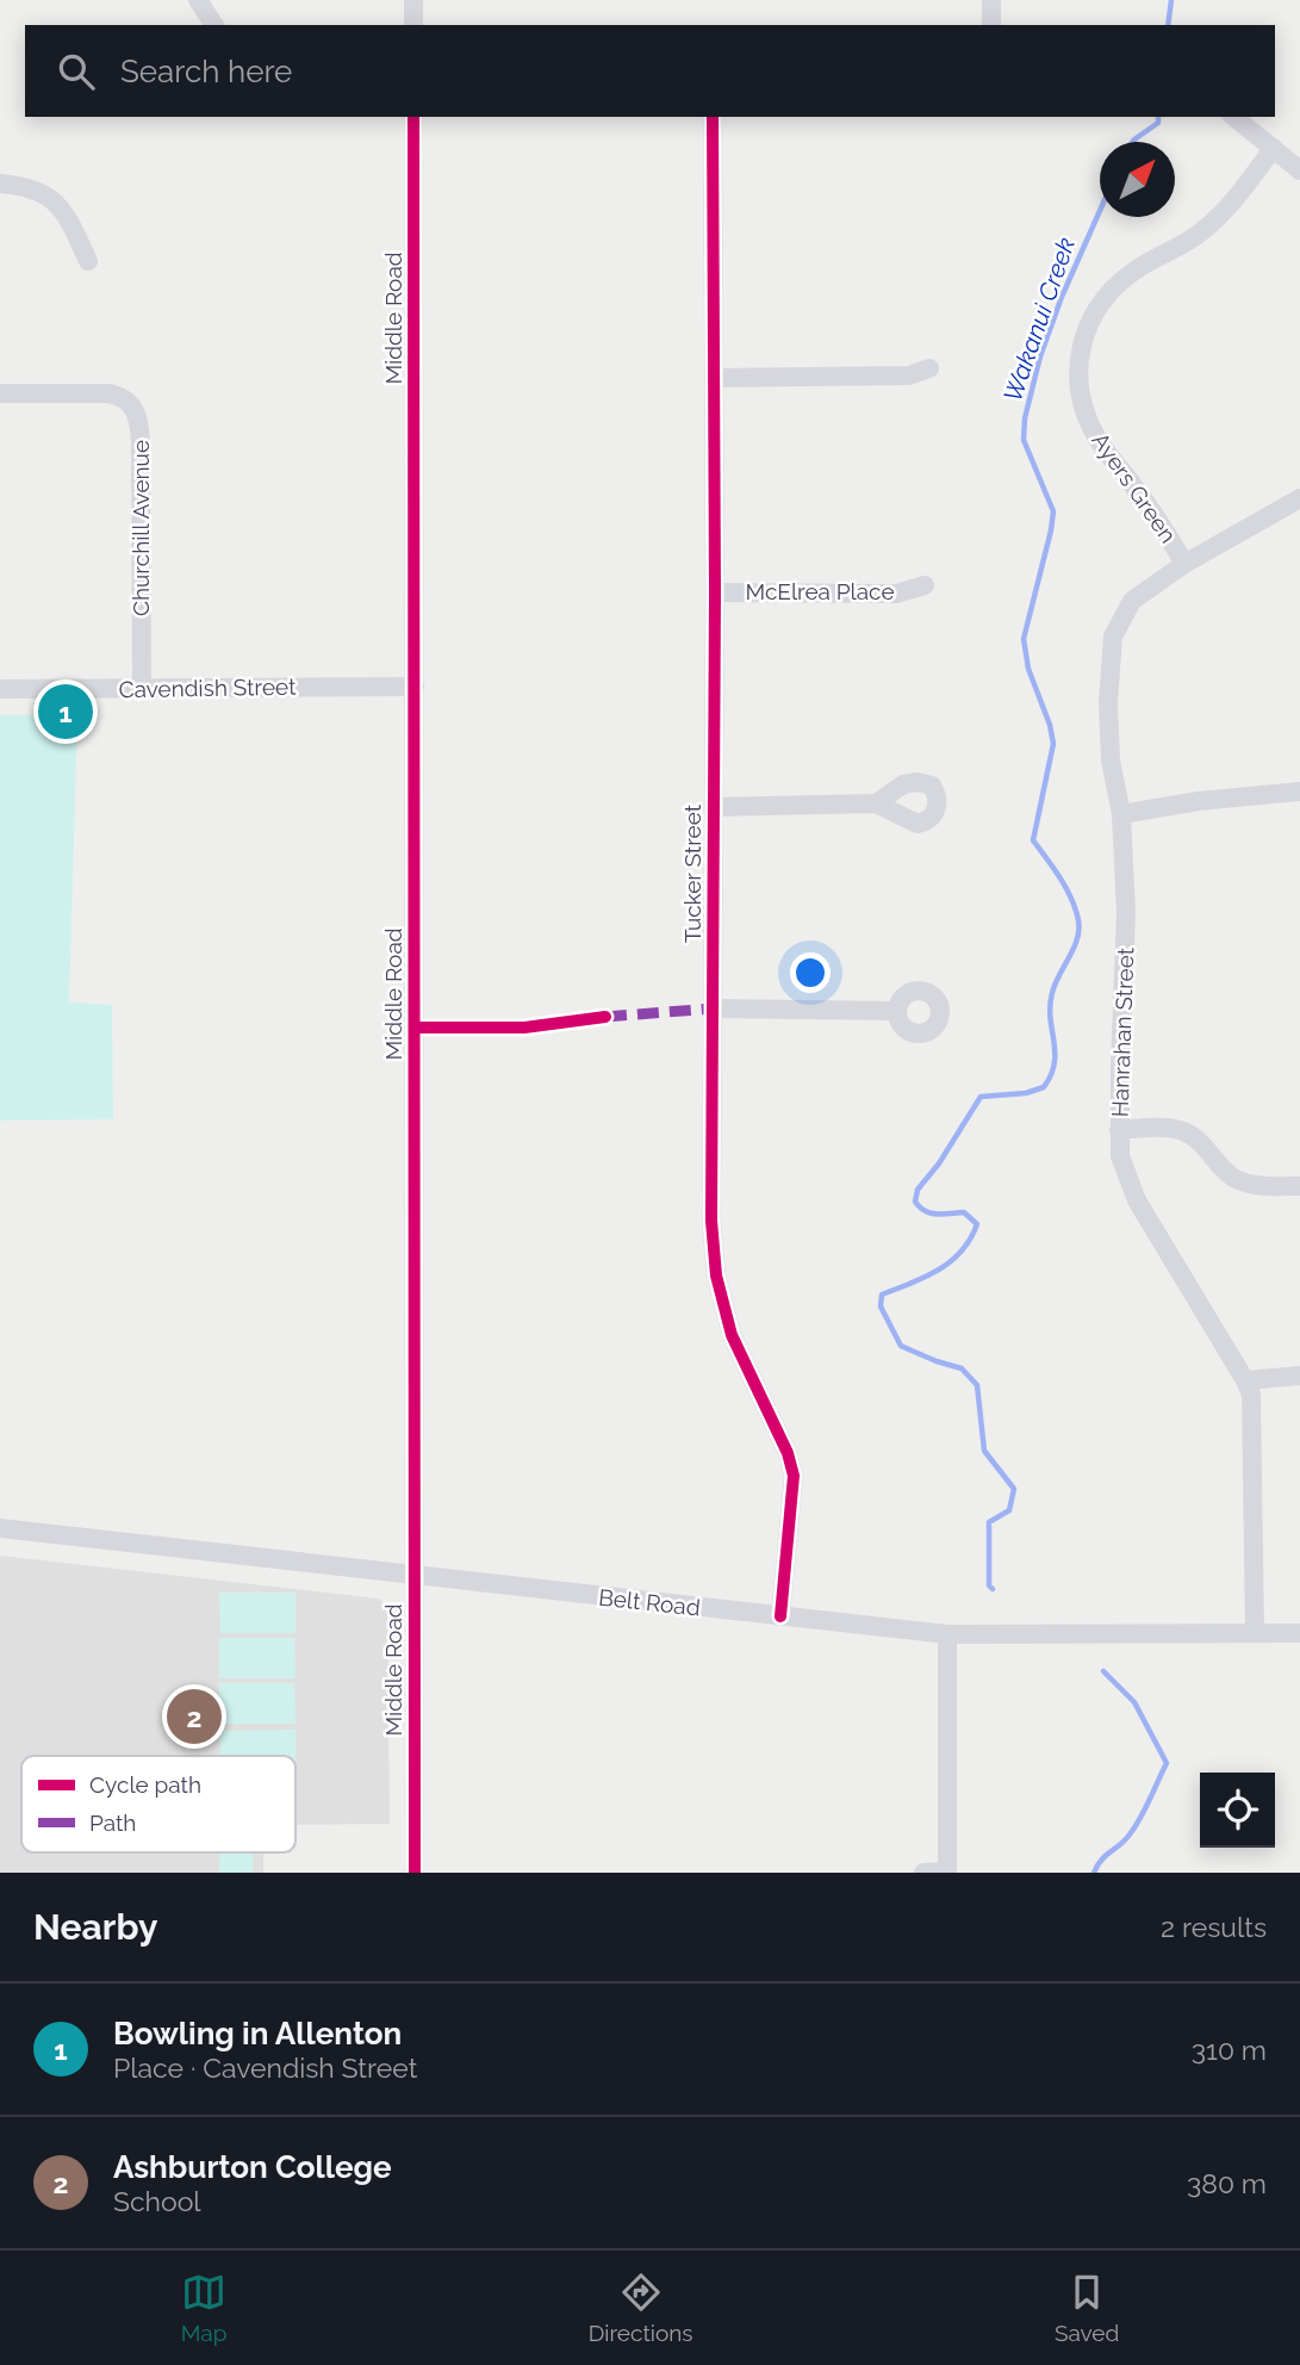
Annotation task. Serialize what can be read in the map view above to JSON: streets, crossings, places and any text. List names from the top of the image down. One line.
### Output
{"streets":{"street":["Middle Road","Ayers Green","Churchill Avenue","McElrea Place","Cavendish Street","Tucker Street","Hanrahan Street","Belt Road"]},"crossings":[["Middle Road","Cavendish Street"],["Middle Road","Belt Road"],["Ayers Green","Hanrahan Street"],["Churchill Avenue","Cavendish Street"],["McElrea Place","Tucker Street"],["Tucker Street","Belt Road"],["Hanrahan Street","Belt Road"]],"water":["Wakanui Creek"],"legend":["Cycle path","Path"],"north":"top right","page":{"search":"Search here","pins":["1","2"],"heading":["Nearby","2 results"],"list":[{"mark":"1","name":"Bowling in Allenton","note":"Place · Cavendish Street","value":"310 m"},{"mark":"2","name":"Ashburton College","note":"School","value":"380 m"}],"nav":["Map","Directions","Saved"]}}
